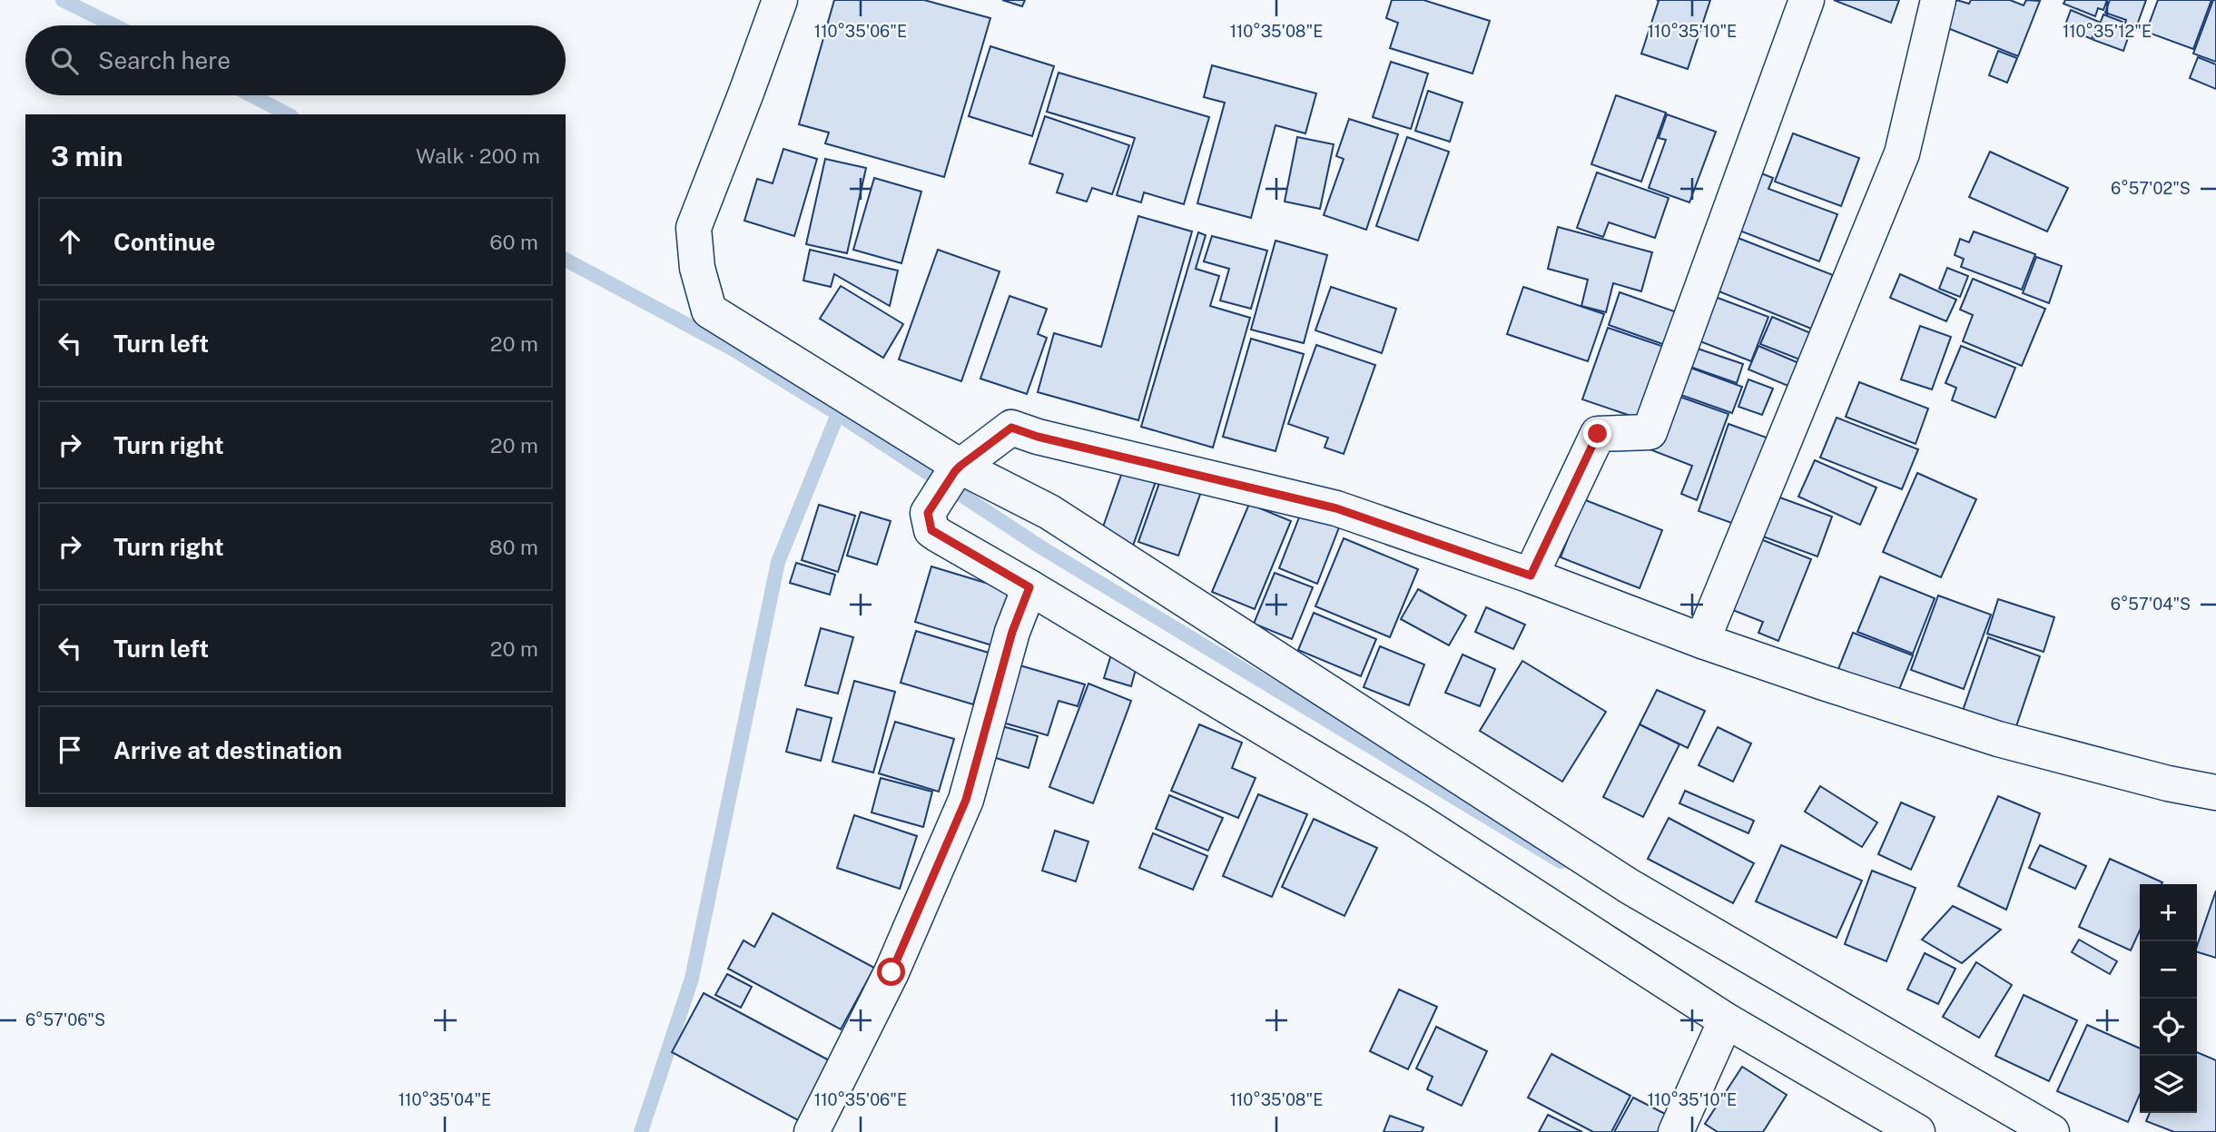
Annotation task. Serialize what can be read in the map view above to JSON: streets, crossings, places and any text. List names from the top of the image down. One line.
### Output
{"page":{"search":"Search here","heading":["3 min","Walk · 200 m"],"list":[["Continue","60 m"],["Turn left","20 m"],["Turn right","20 m"],["Turn right","80 m"],["Turn left","20 m"],"Arrive at destination"],"map_buttons":["+","−"]},"coordinates":["110°35'06\"E","110°35'08\"E","110°35'10\"E","110°35'12\"E","6°57'02\"S","6°57'04\"S","6°57'06\"S","110°35'04\"E"]}
